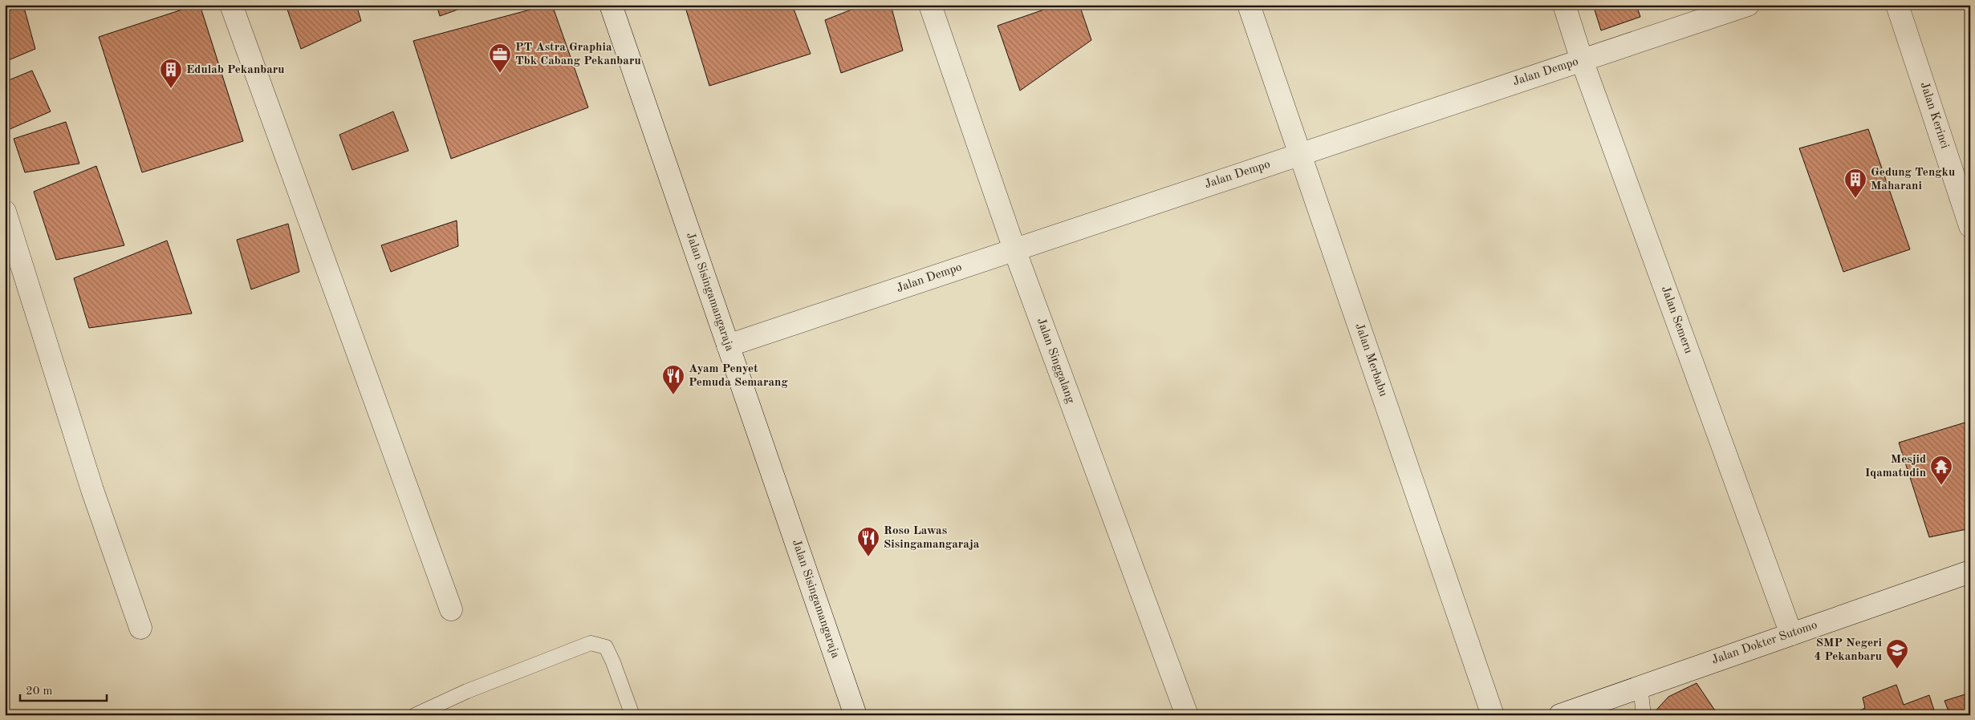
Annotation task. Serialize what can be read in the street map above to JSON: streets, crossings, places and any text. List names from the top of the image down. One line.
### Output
{"streets":{"street":["Jalan Dempo","Jalan Kerinci","Jalan Sisingamangaraja","Jalan Semeru","Jalan Merbabu","Jalan Singgalang","Jalan Dokter Sutomo"]},"crossings":[["Jalan Dempo","Jalan Sisingamangaraja"],["Jalan Dempo","Jalan Semeru"],["Jalan Dempo","Jalan Merbabu"],["Jalan Dempo","Jalan Singgalang"],["Jalan Semeru","Jalan Dokter Sutomo"]],"places":{"office":["PT Astra Graphia Tbk Cabang Pekanbaru"],"building":["Edulab Pekanbaru","Gedung Tengku Maharani"],"restaurant":["Ayam Penyet Pemuda Semarang","Roso Lawas Sisingamangaraja"],"temple":["Mesjid Iqamatudin"],"school or university":["SMP Negeri 4 Pekanbaru"]},"scale_bar":"20 m"}
